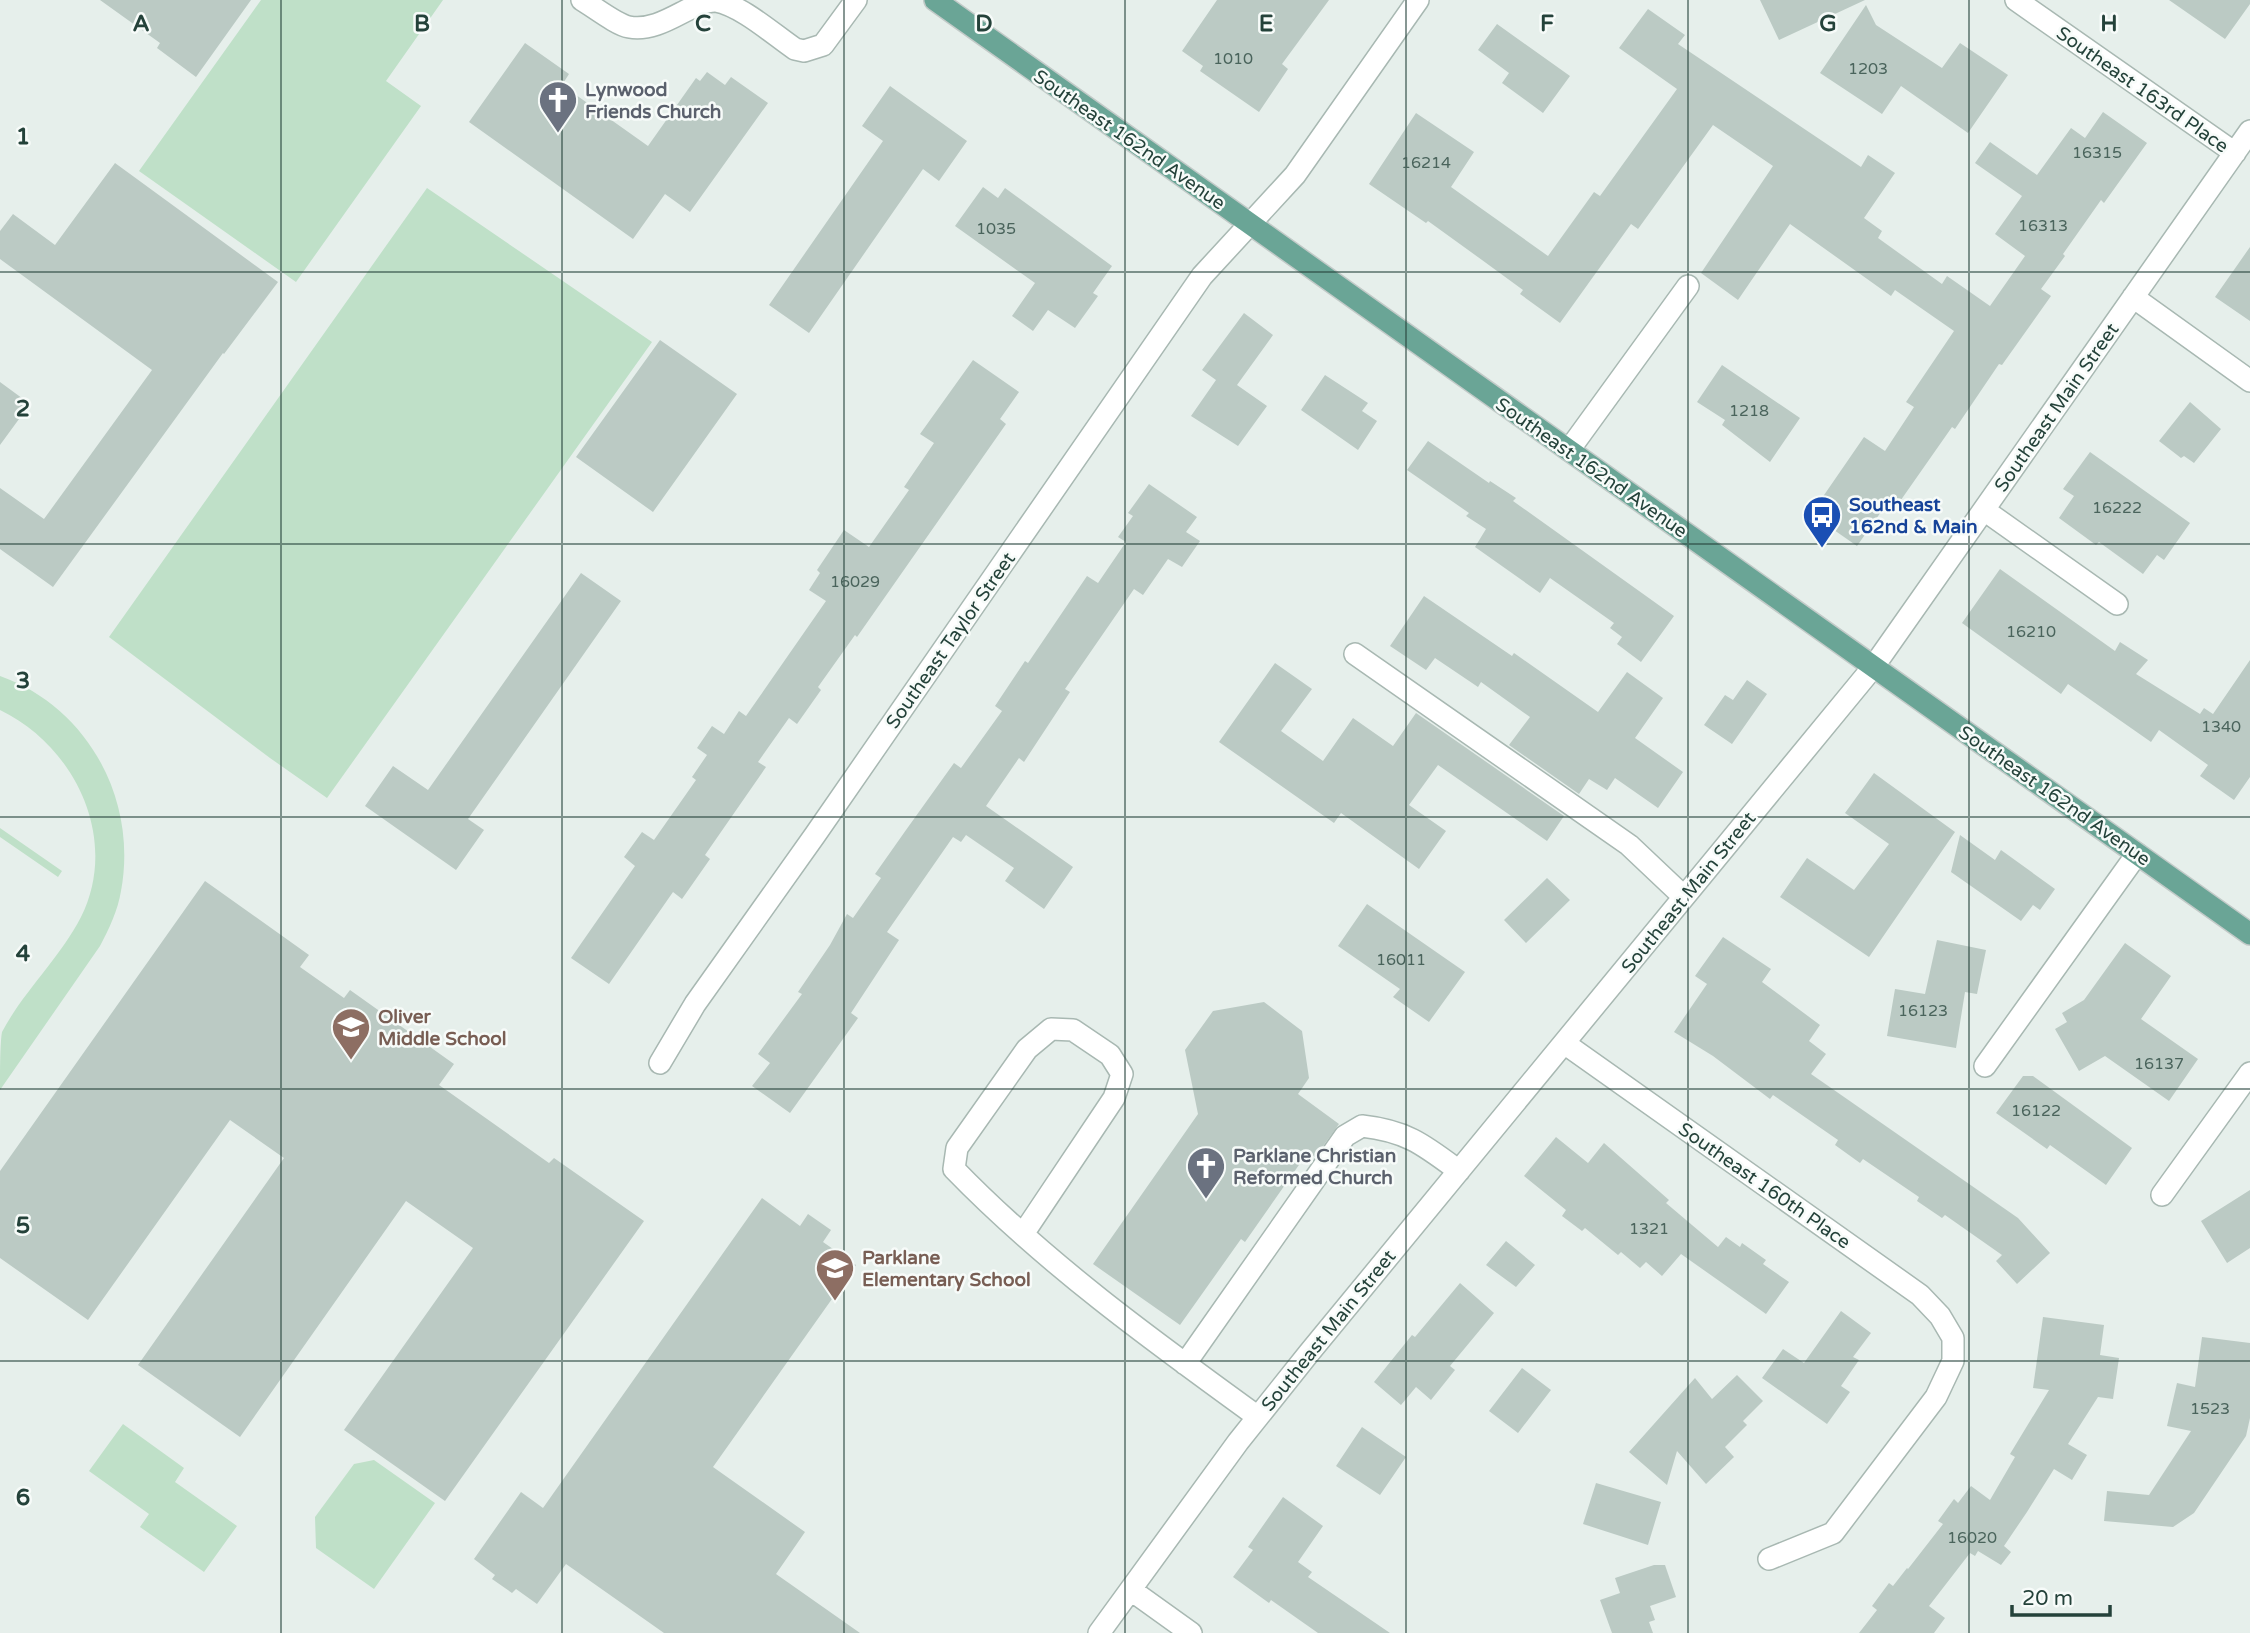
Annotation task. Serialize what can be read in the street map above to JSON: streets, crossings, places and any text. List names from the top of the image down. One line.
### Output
{"streets":{"main road":["Southeast 162nd Avenue"],"street":["Southeast 163rd Place","Southeast Main Street","Southeast Taylor Street","Southeast 160th Place"]},"crossings":[["Southeast 163rd Place","Southeast Main Street"],["Southeast 162nd Avenue","Southeast Main Street"],["Southeast 162nd Avenue","Southeast Taylor Street"],["Southeast Main Street","Southeast 160th Place"]],"places":{"church":["Lynwood Friends Church","Parklane Christian Reformed Church"],"bus stop":["Southeast 162nd & Main"],"school or university":["Oliver Middle School","Parklane Elementary School"]},"house_numbers":["1010","1203","16315","16214","16313","1035","1218","16222","16029","16210","1340","16011","16123","16137","16122","1321","1523","16020"],"scale_bar":"20 m","grid":{"columns":["A","B","C","D","E","F","G","H"],"rows":["1","2","3","4","5","6"]}}
